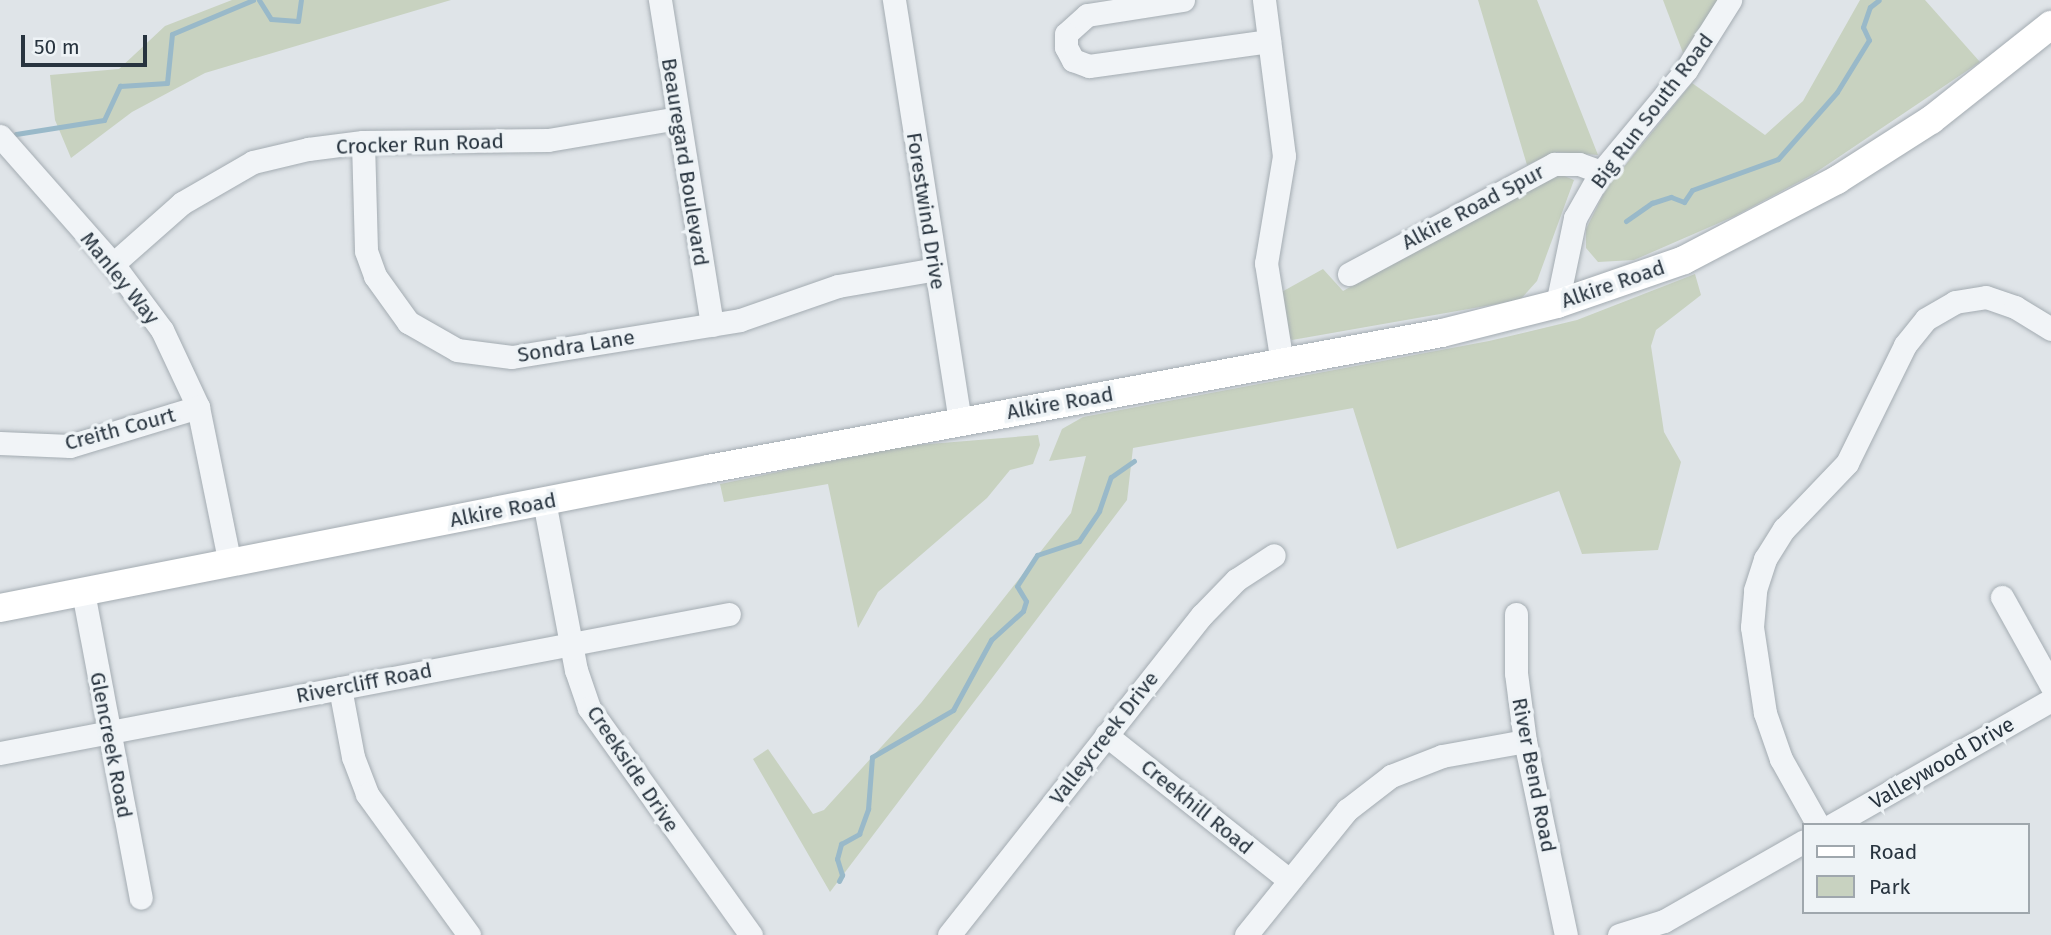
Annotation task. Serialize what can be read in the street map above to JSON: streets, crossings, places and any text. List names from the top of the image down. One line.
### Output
{"streets":{"main road":["Alkire Road"],"street":["Big Run South Road","Crocker Run Road","Beauregard Boulevard","Alkire Road Spur","Forestwind Drive","Manley Way","Sondra Lane","Creith Court","Rivercliff Road","Valleycreek Drive","Glencreek Road","Valleywood Drive","Creekside Drive","River Bend Road","Creekhill Road"]},"crossings":[["Big Run South Road","Alkire Road Spur"],["Big Run South Road","Alkire Road"],["Crocker Run Road","Beauregard Boulevard"],["Crocker Run Road","Manley Way"],["Crocker Run Road","Sondra Lane"],["Beauregard Boulevard","Sondra Lane"],["Forestwind Drive","Alkire Road"],["Forestwind Drive","Sondra Lane"],["Manley Way","Alkire Road"],["Manley Way","Creith Court"],["Alkire Road","Glencreek Road"],["Alkire Road","Creekside Drive"],["Rivercliff Road","Glencreek Road"],["Rivercliff Road","Creekside Drive"],["Valleycreek Drive","Creekhill Road"]],"legend":["Road","Park"],"scale_bar":"50 m"}
